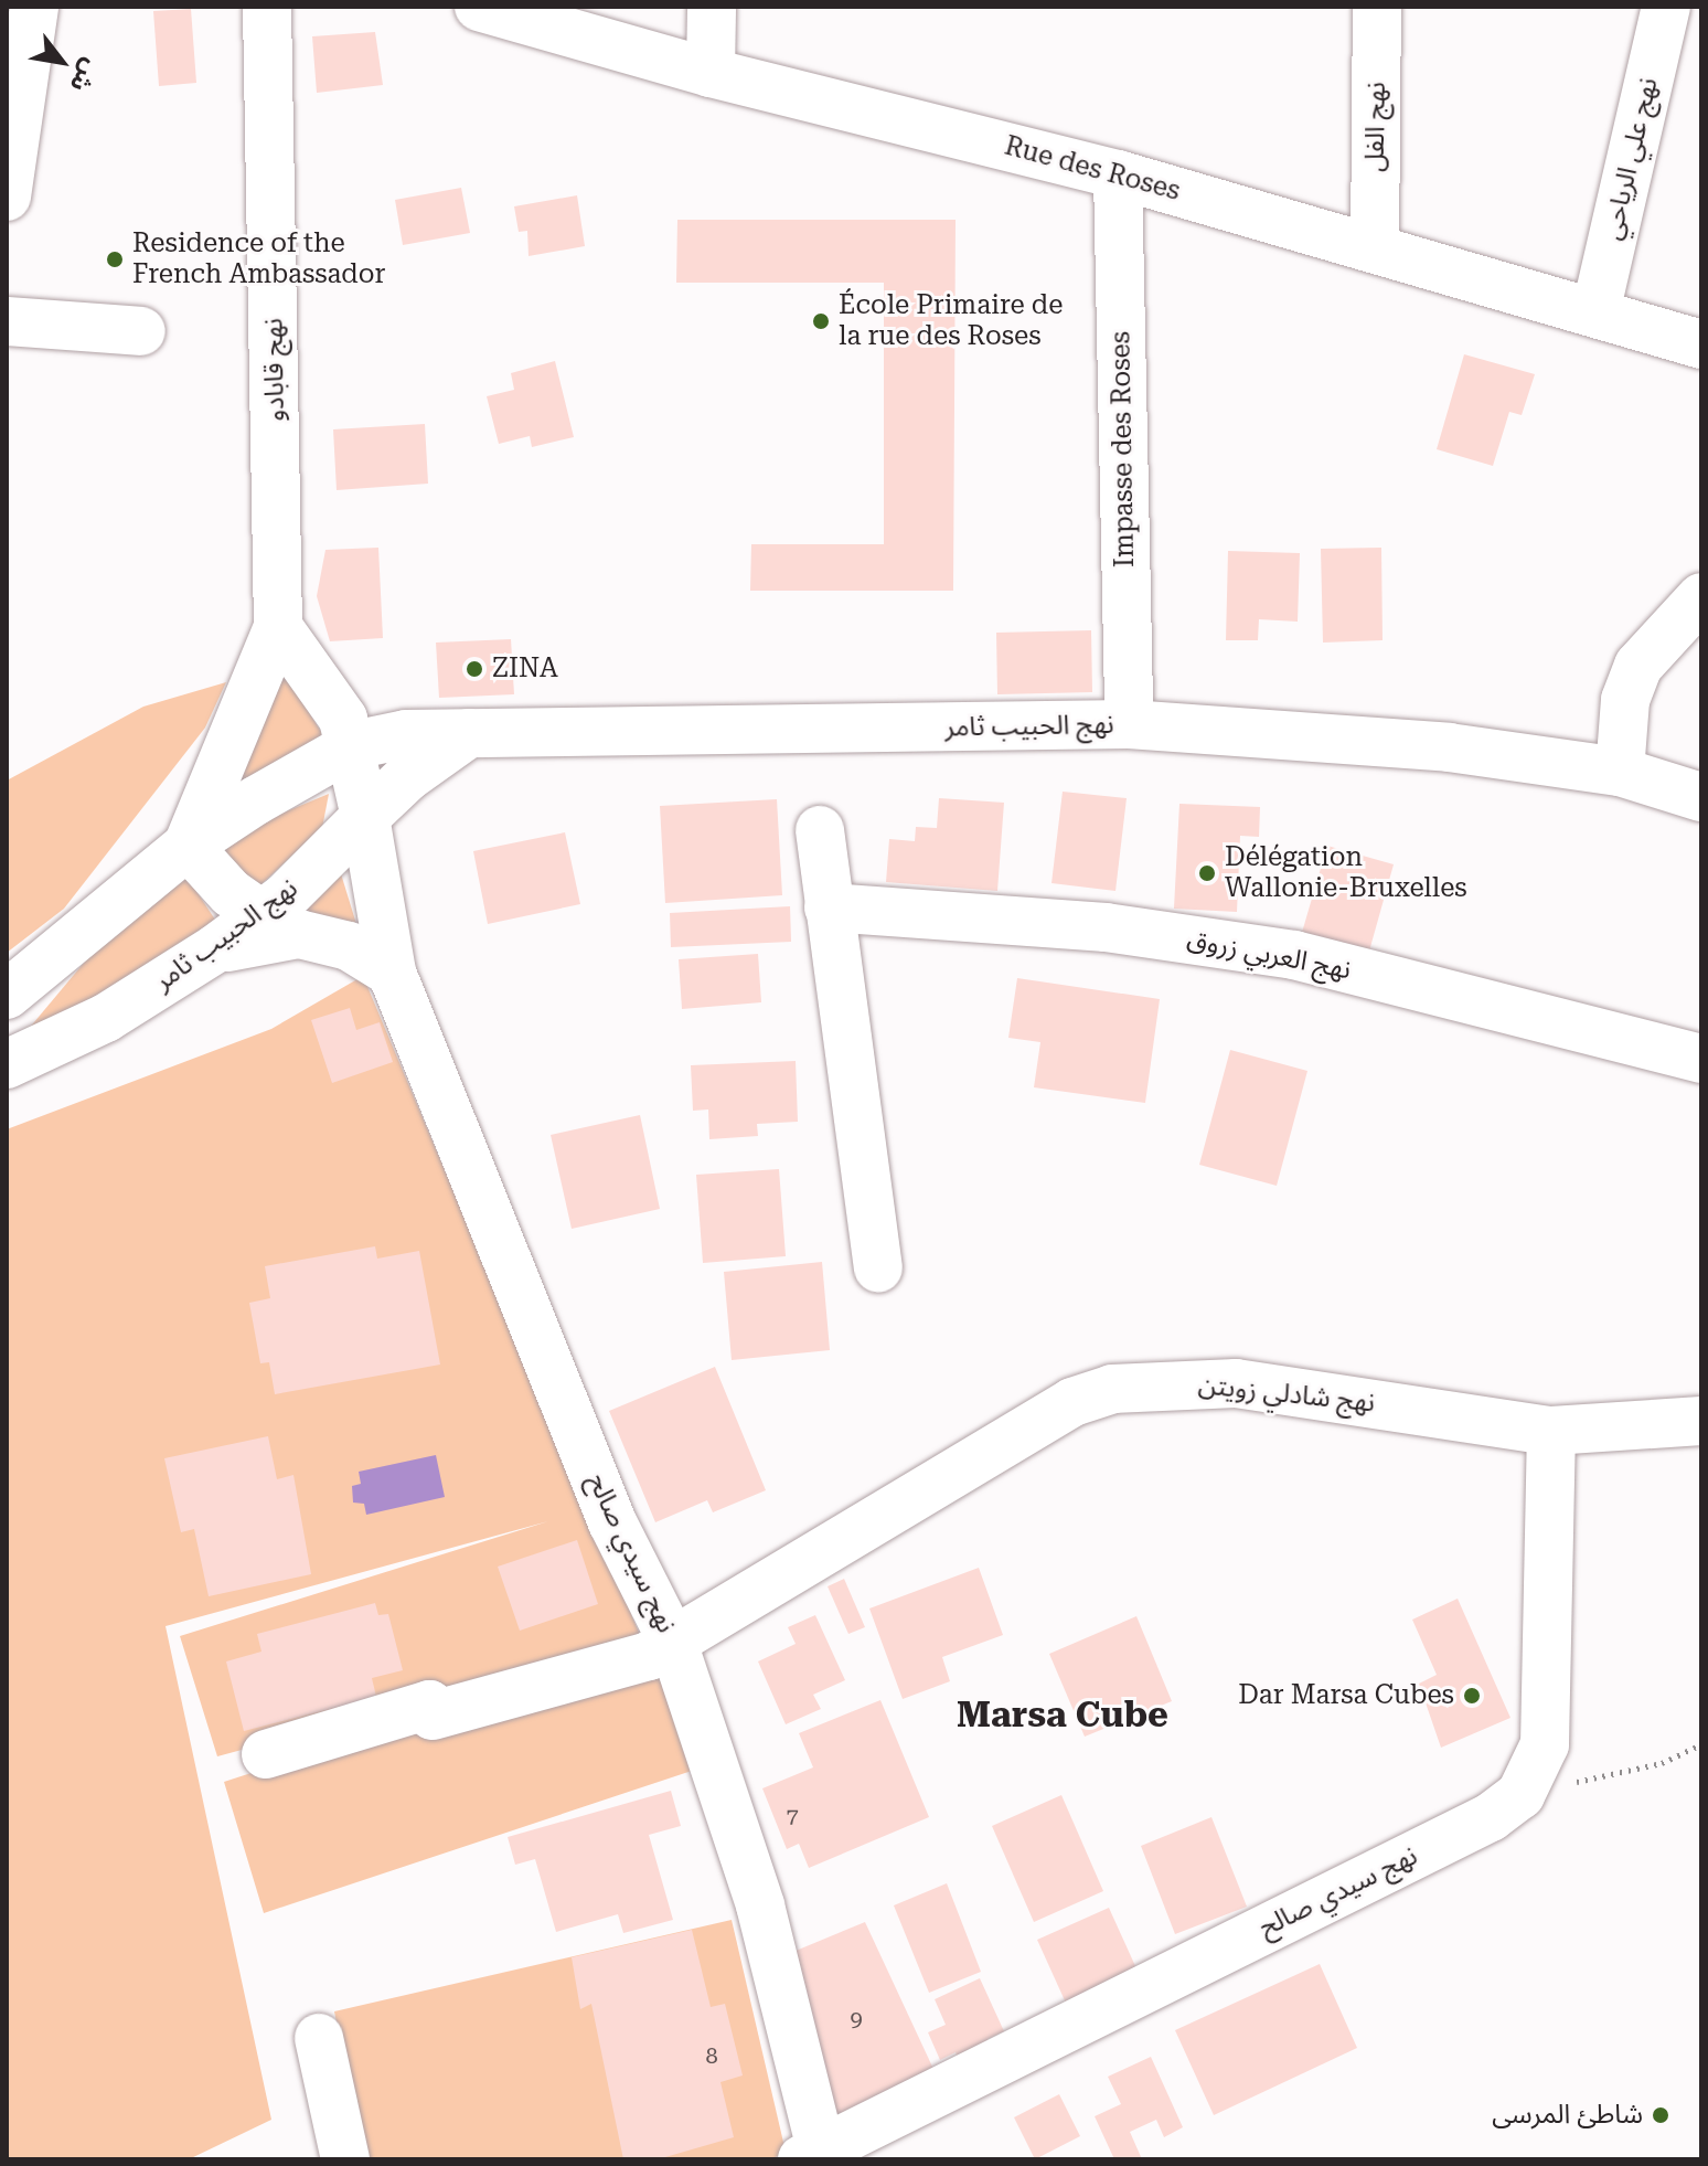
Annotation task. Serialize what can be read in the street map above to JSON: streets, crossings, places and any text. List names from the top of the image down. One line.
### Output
{"streets":{"street":["نهج الفل","نهج علي الرياحي","Rue des Roses","نهج قابادو","Impasse des Roses","نهج الحبيب ثامر","نهج العربي زروق","نهج شادلي زويتن","نهج سيدي صالح"]},"crossings":[["نهج الفل","Rue des Roses"],["نهج علي الرياحي","Rue des Roses"],["Rue des Roses","Impasse des Roses"],["Impasse des Roses","نهج الحبيب ثامر"],["نهج الحبيب ثامر","نهج سيدي صالح"],["نهج شادلي زويتن","نهج سيدي صالح"]],"districts":["Marsa Cube"],"places":["Residence of the French Ambassador","École Primaire de la rue des Roses","ZINA","Délégation Wallonie-Bruxelles","Dar Marsa Cubes","شاطئ المرسى"],"house_numbers":["7","9","8"],"north":"bottom right"}
